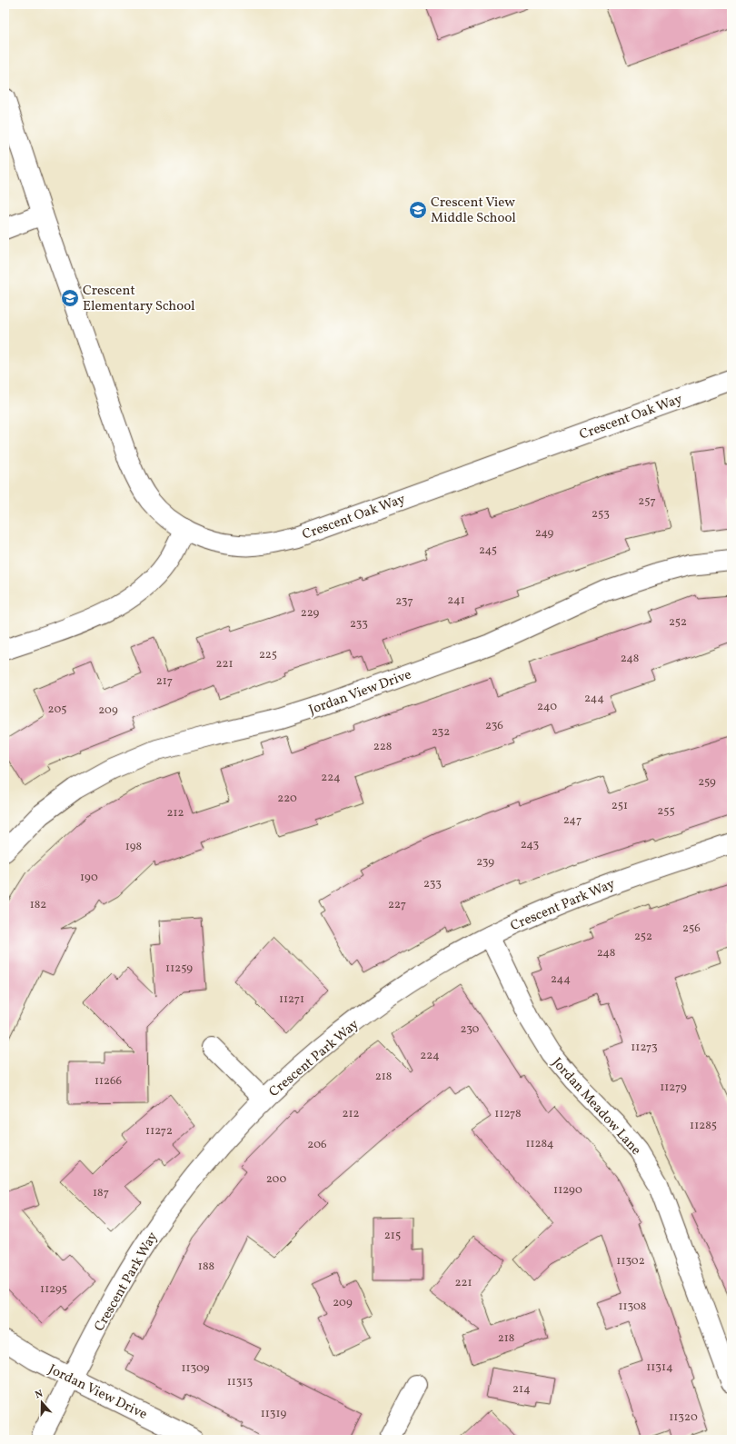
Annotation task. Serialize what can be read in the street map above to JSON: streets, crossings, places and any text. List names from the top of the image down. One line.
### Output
{"streets":{"street":["Crescent Oak Way","Jordan View Drive","Crescent Park Way","Jordan Meadow Lane"]},"crossings":[["Jordan View Drive","Crescent Park Way"],["Crescent Park Way","Jordan Meadow Lane"]],"places":{"school or university":["Crescent View Middle School","Crescent Elementary School"]},"house_numbers":["257","253","249","245","241","237","229","252","233","225","248","221","217","244","240","205","209","236","232","228","224","259","220","251","255","212","247","243","198","239","190","233","182","227","256","252","248","11259","244","11271","230","11273","224","218","11266","11279","212","11278","11285","11272","11284","206","200","11290","187","215","11302","188","221","11295","209","11308","218","11314","11309","11313","214","11319","11320"],"north":"top"}
